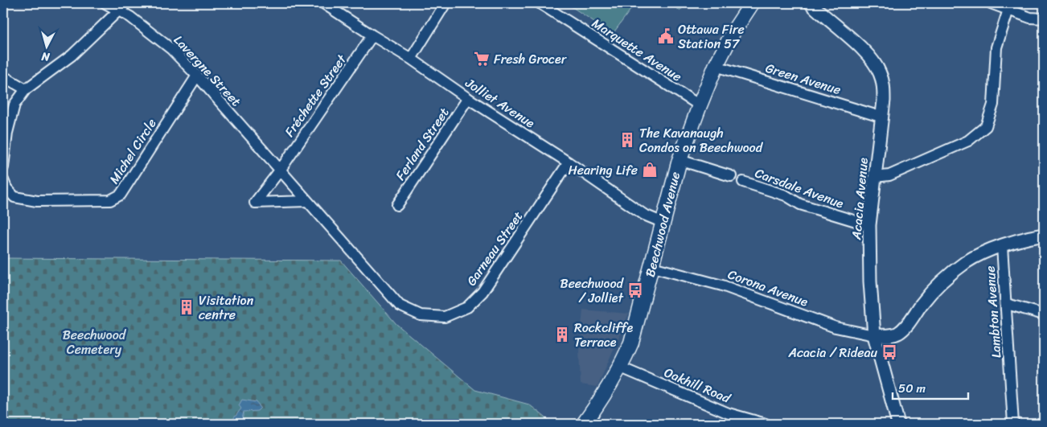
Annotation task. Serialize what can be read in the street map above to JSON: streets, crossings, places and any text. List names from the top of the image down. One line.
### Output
{"streets":{"main road":["Beechwood Avenue"],"street":["Marquette Avenue","Lavergne Street","Green Avenue","Fréchette Street","Jolliet Avenue","Ferland Street","Michel Circle","Carsdale Avenue","Acacia Avenue","Garneau Street","Corona Avenue","Lambton Avenue","Oakhill Road"]},"crossings":[["Marquette Avenue","Beechwood Avenue"],["Lavergne Street","Fréchette Street"],["Lavergne Street","Michel Circle"],["Lavergne Street","Garneau Street"],["Green Avenue","Acacia Avenue"],["Green Avenue","Beechwood Avenue"],["Fréchette Street","Jolliet Avenue"],["Jolliet Avenue","Ferland Street"],["Jolliet Avenue","Beechwood Avenue"],["Jolliet Avenue","Garneau Street"],["Carsdale Avenue","Acacia Avenue"],["Acacia Avenue","Corona Avenue"],["Beechwood Avenue","Corona Avenue"],["Beechwood Avenue","Oakhill Road"]],"parks":["Beechwood Cemetery"],"places":{"public building":["Ottawa Fire Station 57"],"supermarket":["Fresh Grocer"],"building":["The Kavanaugh Condos on Beechwood","Visitation centre","Rockcliffe Terrace"],"shop":["Hearing Life"],"bus stop":["Beechwood / Jolliet","Acacia / Rideau"]},"scale_bar":"50 m","north":"bottom"}
